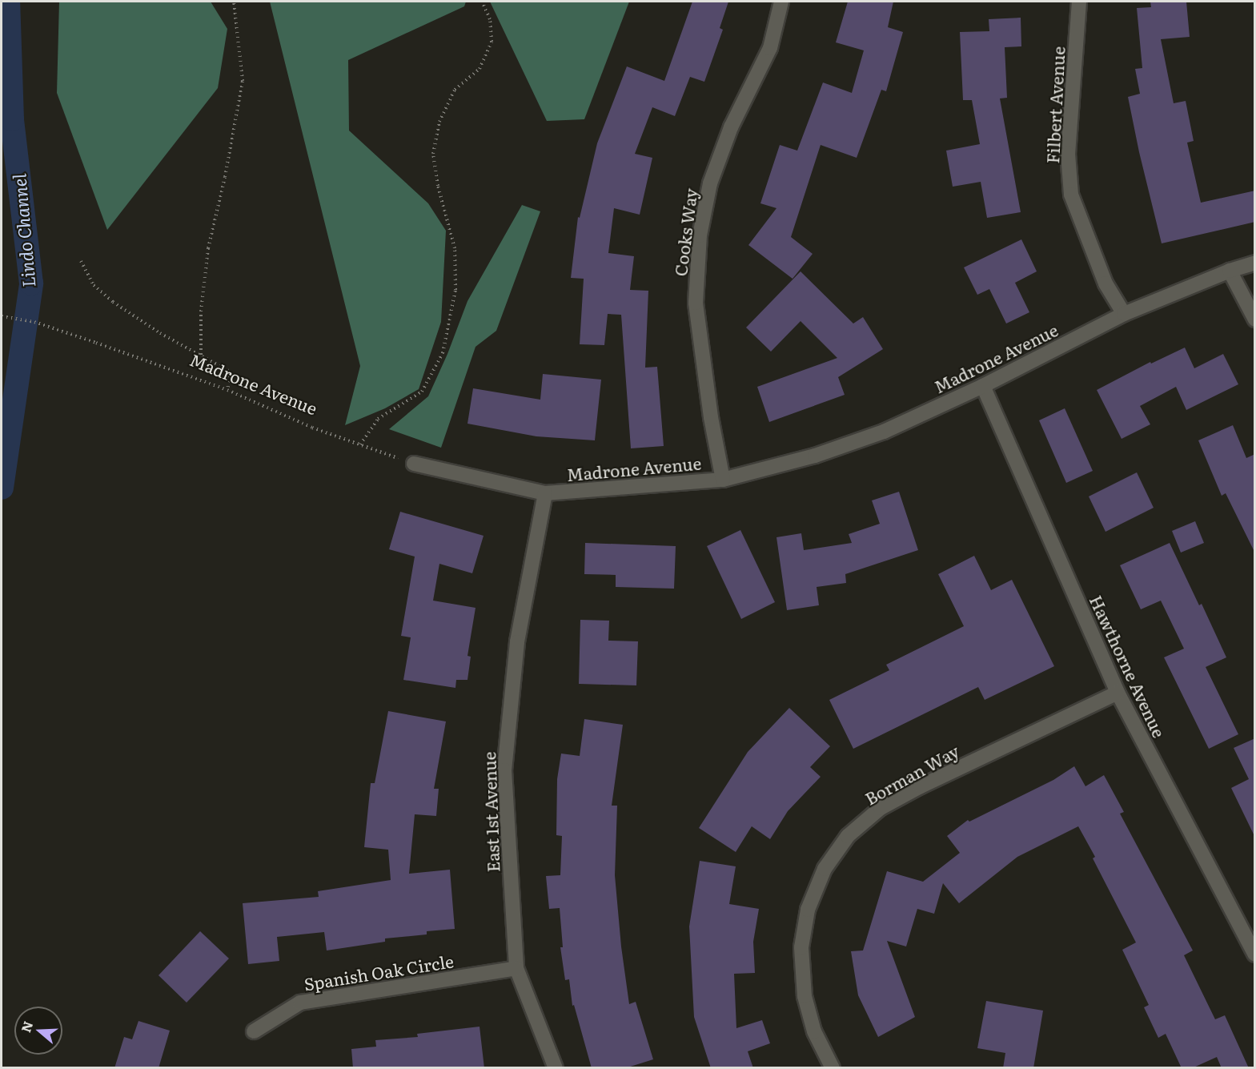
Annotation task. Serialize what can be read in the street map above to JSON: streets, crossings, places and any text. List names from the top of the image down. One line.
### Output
{"streets":{"street":["Filbert Avenue","Cooks Way","Madrone Avenue","Hawthorne Avenue","Borman Way","East 1st Avenue","Spanish Oak Circle"]},"crossings":[["Filbert Avenue","Madrone Avenue"],["Cooks Way","Madrone Avenue"],["Madrone Avenue","Hawthorne Avenue"],["Madrone Avenue","East 1st Avenue"],["Hawthorne Avenue","Borman Way"],["East 1st Avenue","Spanish Oak Circle"]],"water":["Lindo Channel"],"north":"left"}
